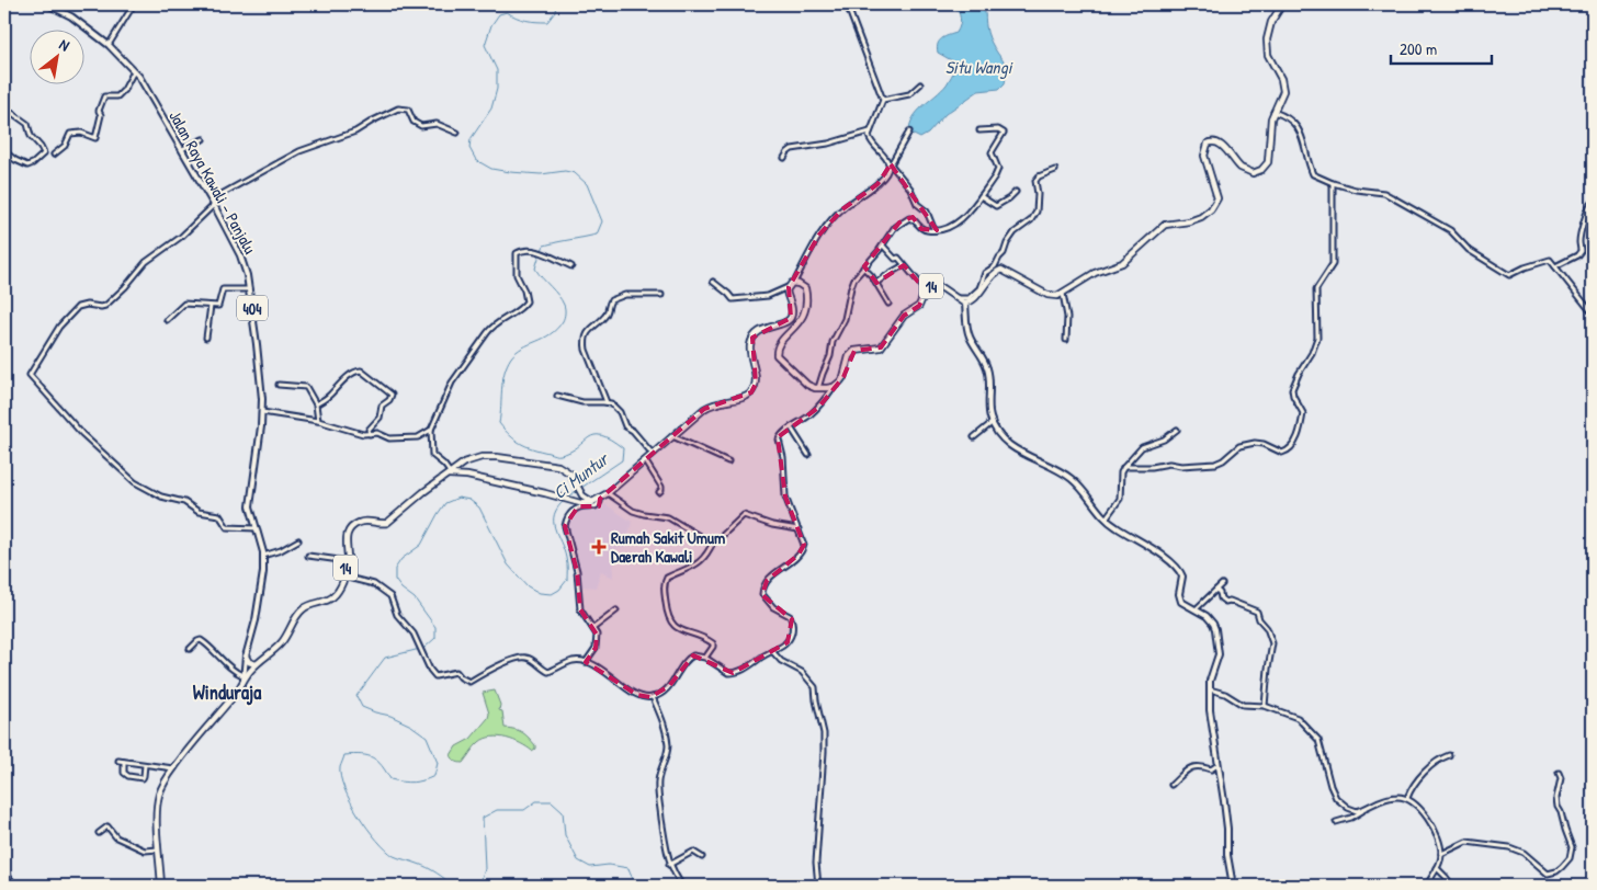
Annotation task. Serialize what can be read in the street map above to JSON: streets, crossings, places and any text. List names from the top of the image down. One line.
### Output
{"streets":{"highway":["14"],"main road":["Jalan Raya Kawali – Panjalu","404"]},"crossings":[["Jalan Raya Kawali – Panjalu","14"]],"districts":["Winduraja"],"water":["Situ Wangi","Ci Muntur"],"places":{"health":["Rumah Sakit Umum Daerah Kawali"]},"scale_bar":"200 m","north":"top right"}
